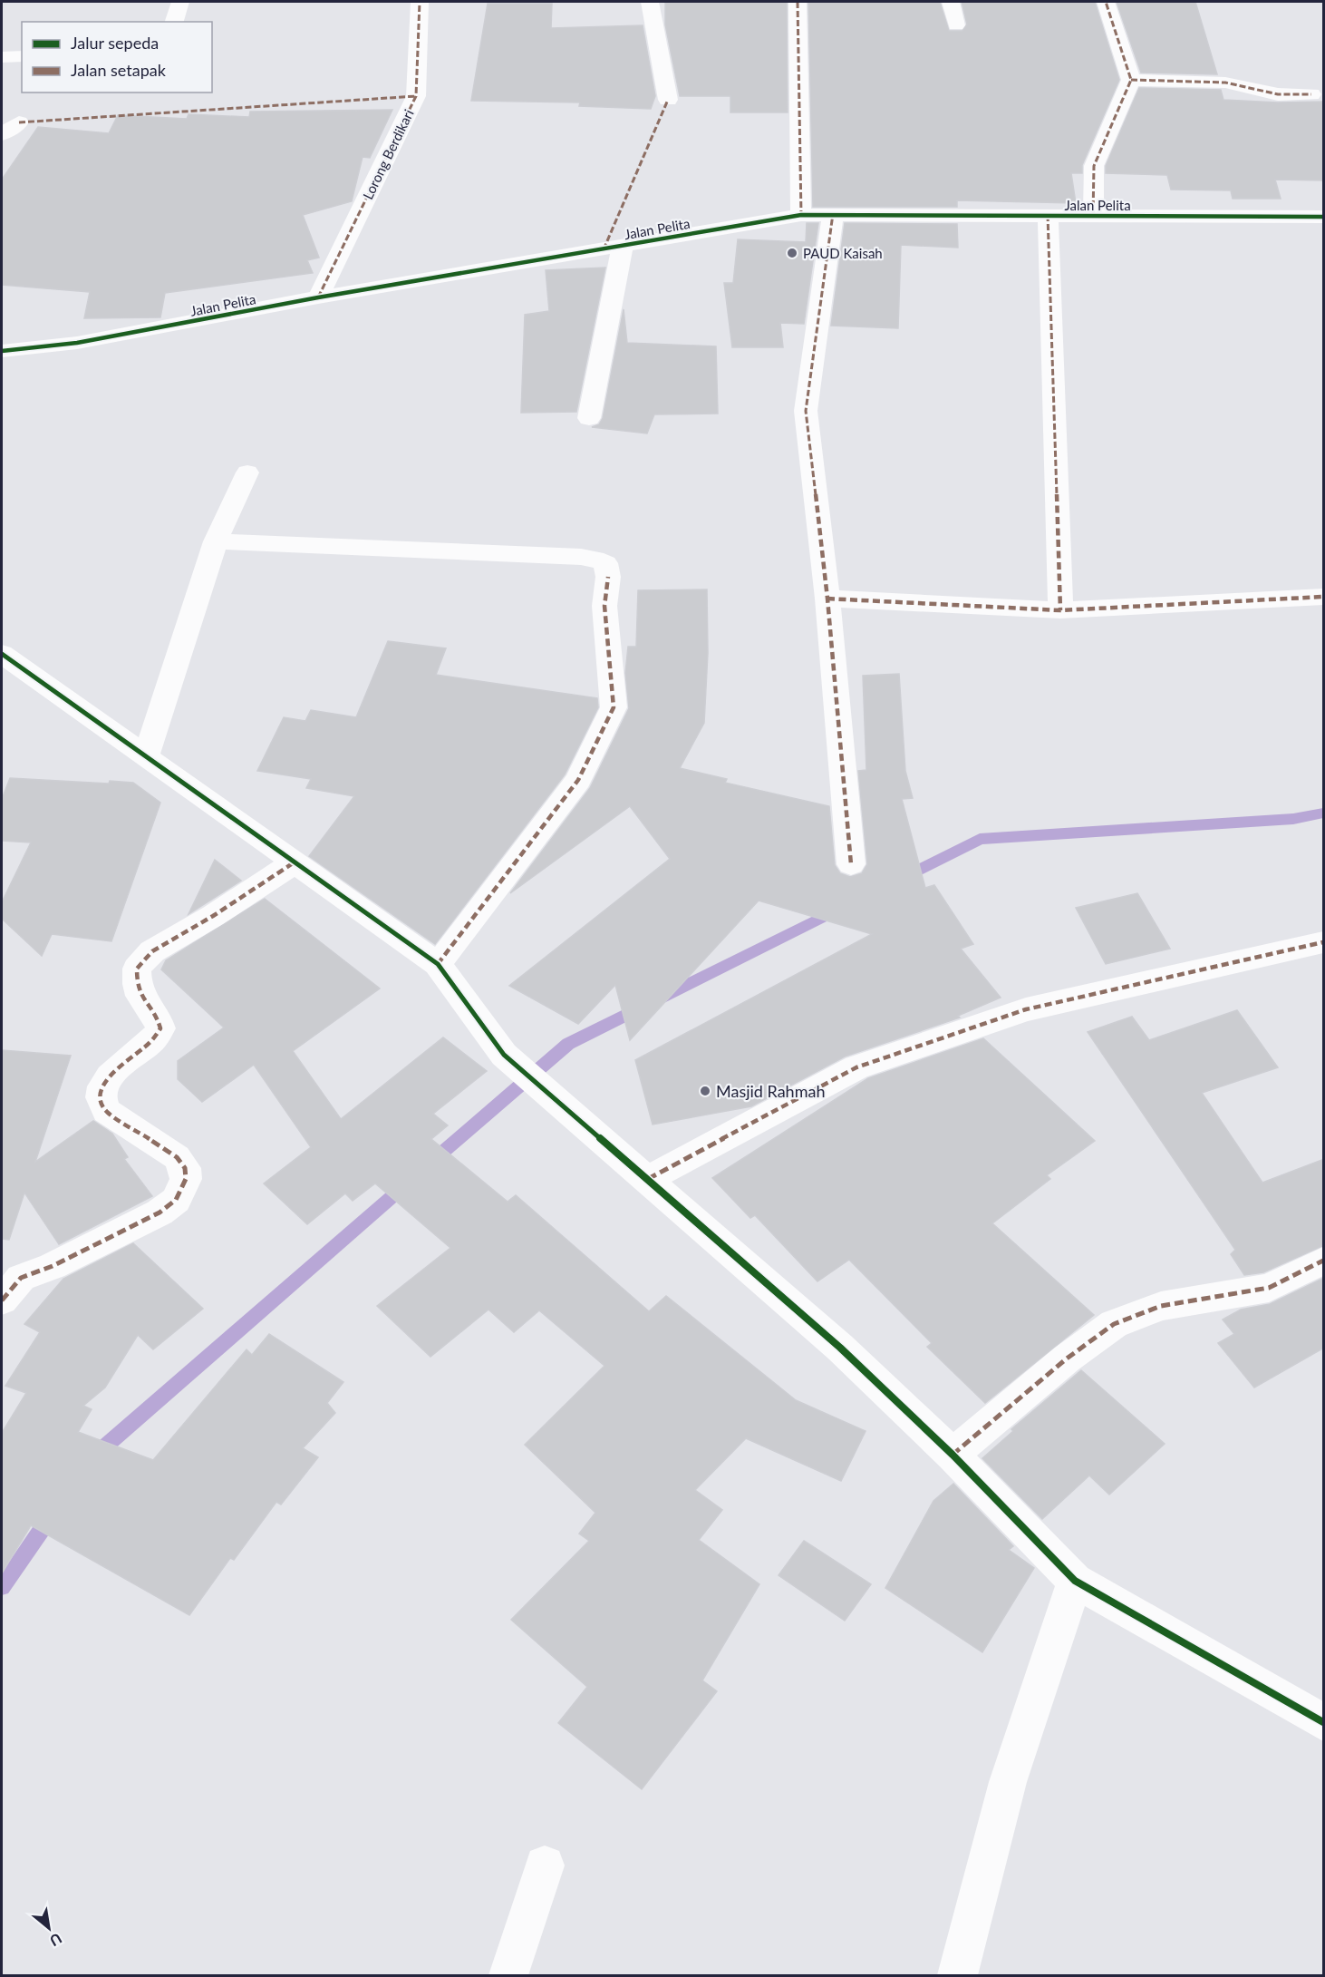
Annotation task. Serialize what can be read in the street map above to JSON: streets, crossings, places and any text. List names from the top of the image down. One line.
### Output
{"streets":{"street":["Lorong Berdikari","Jalan Pelita"]},"crossings":[["Lorong Berdikari","Jalan Pelita"]],"places":["PAUD Kaisah","Masjid Rahmah"],"legend":["Jalur sepeda","Jalan setapak"],"north":"bottom right"}
